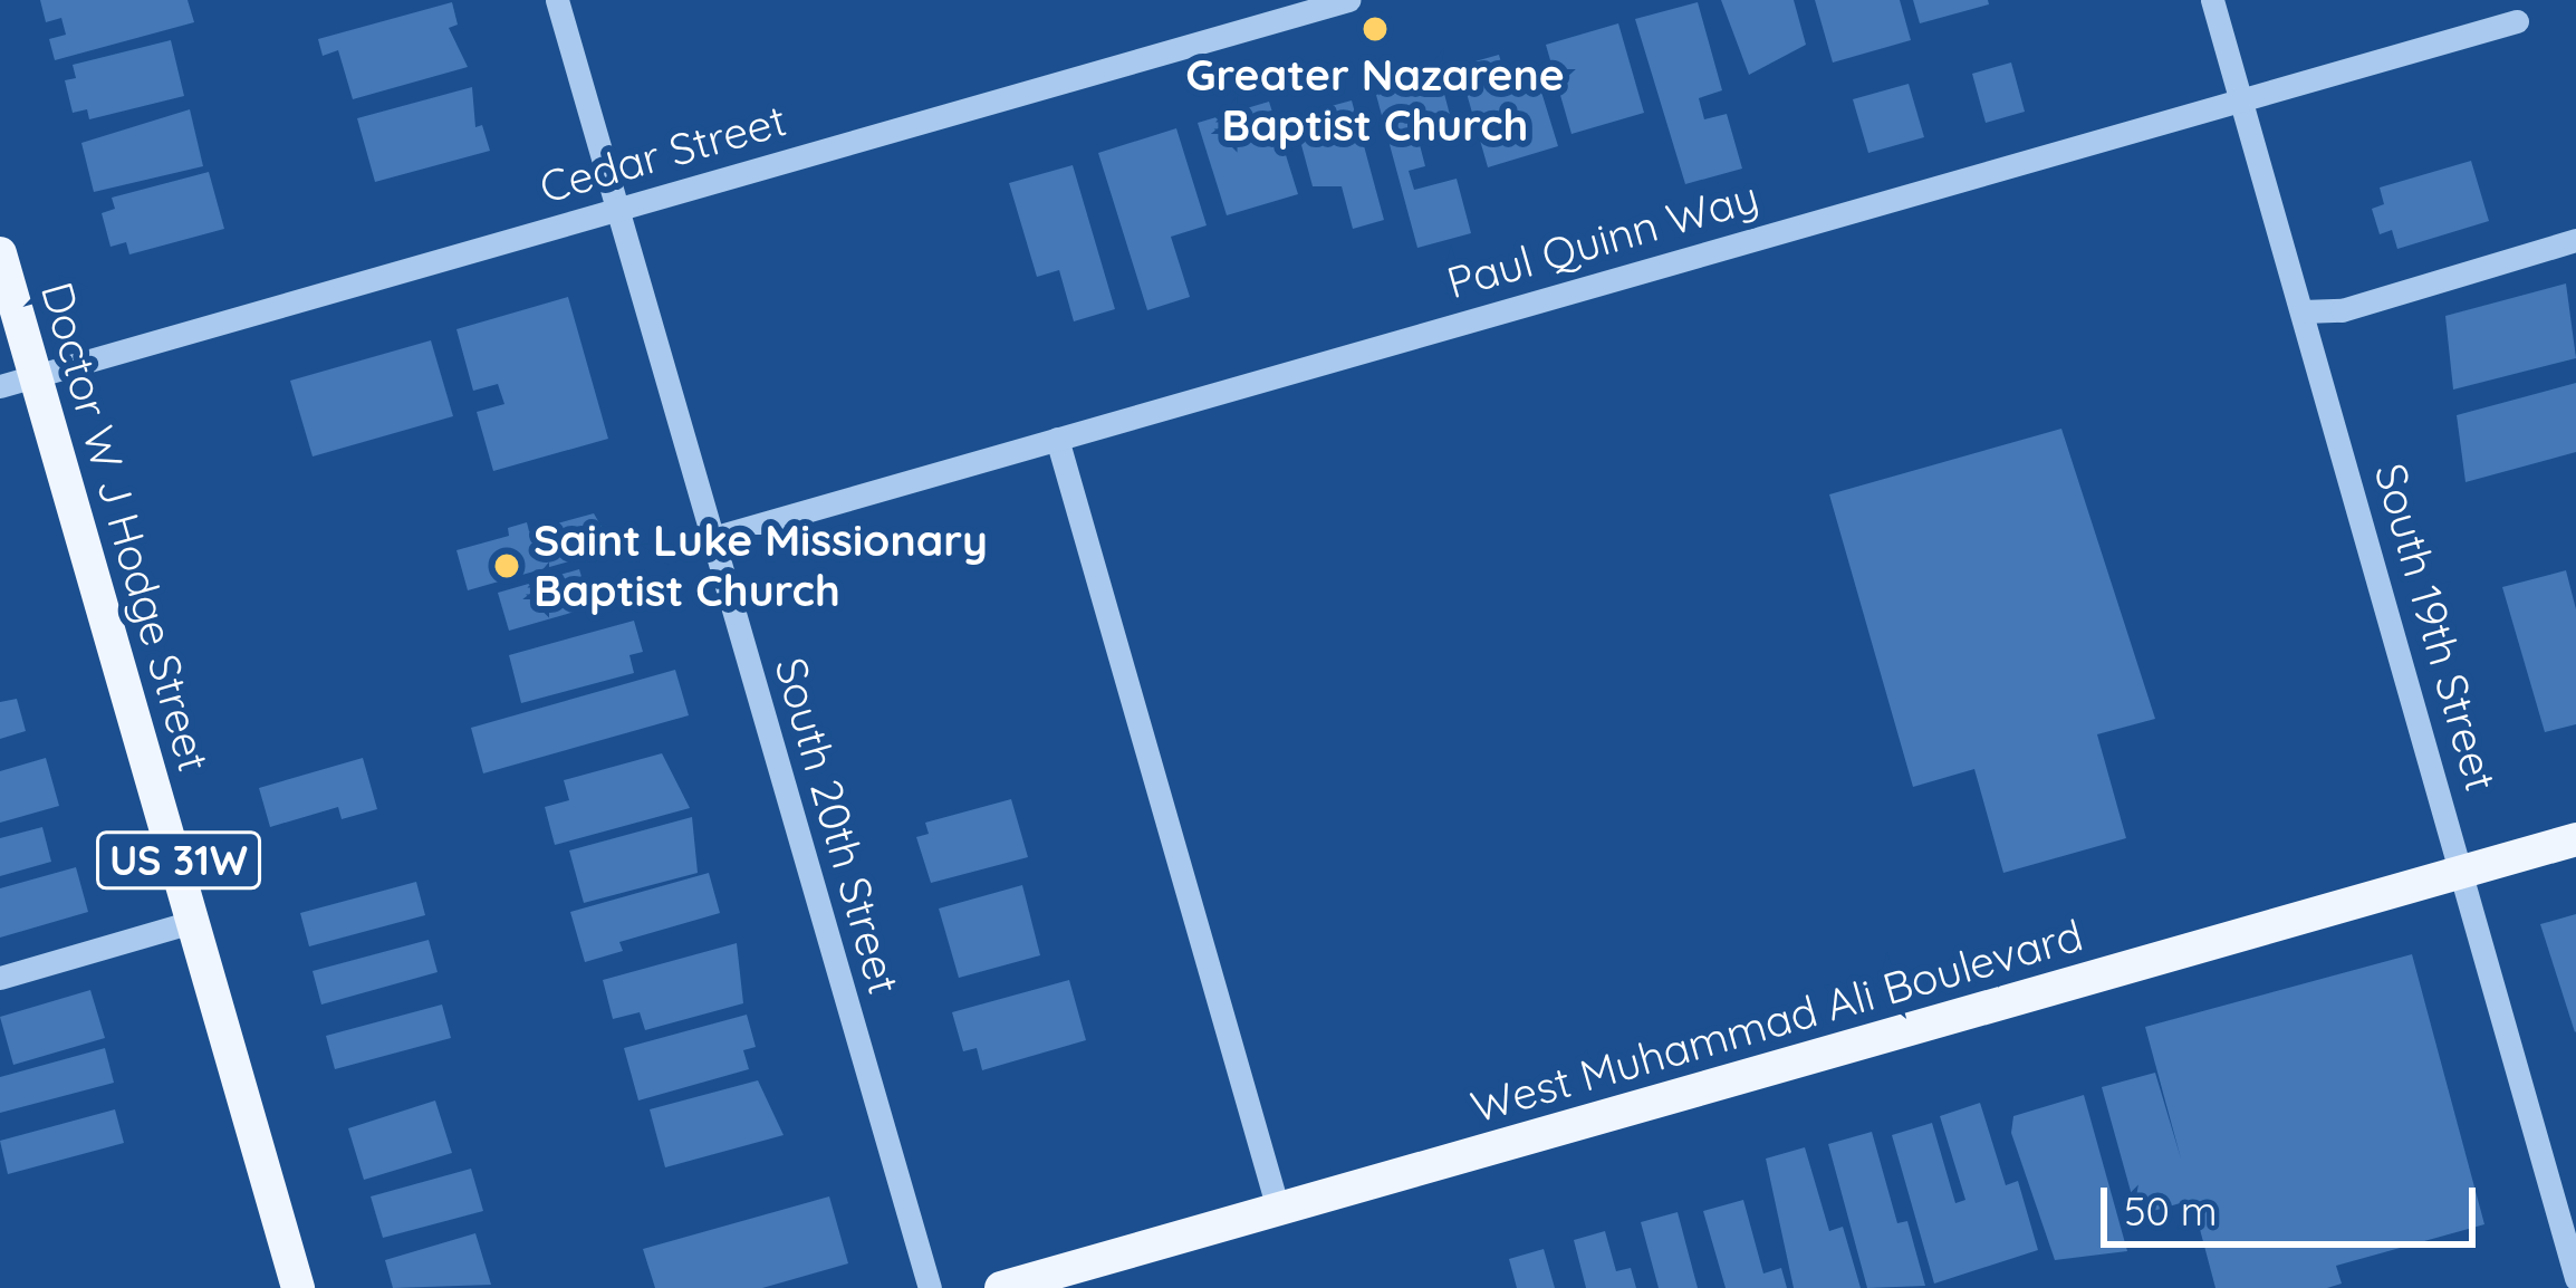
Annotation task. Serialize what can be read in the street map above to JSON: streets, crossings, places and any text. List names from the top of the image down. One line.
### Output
{"streets":{"main road":["Doctor W J Hodge Street","US 31W","West Muhammad Ali Boulevard"],"street":["Cedar Street","Paul Quinn Way","South 19th Street","South 20th Street"]},"crossings":[["Cedar Street","Doctor W J Hodge Street"],["Cedar Street","South 20th Street"],["Paul Quinn Way","South 19th Street"],["Paul Quinn Way","South 20th Street"],["South 19th Street","West Muhammad Ali Boulevard"]],"places":["Greater Nazarene Baptist Church","Saint Luke Missionary Baptist Church"],"scale_bar":"50 m"}
